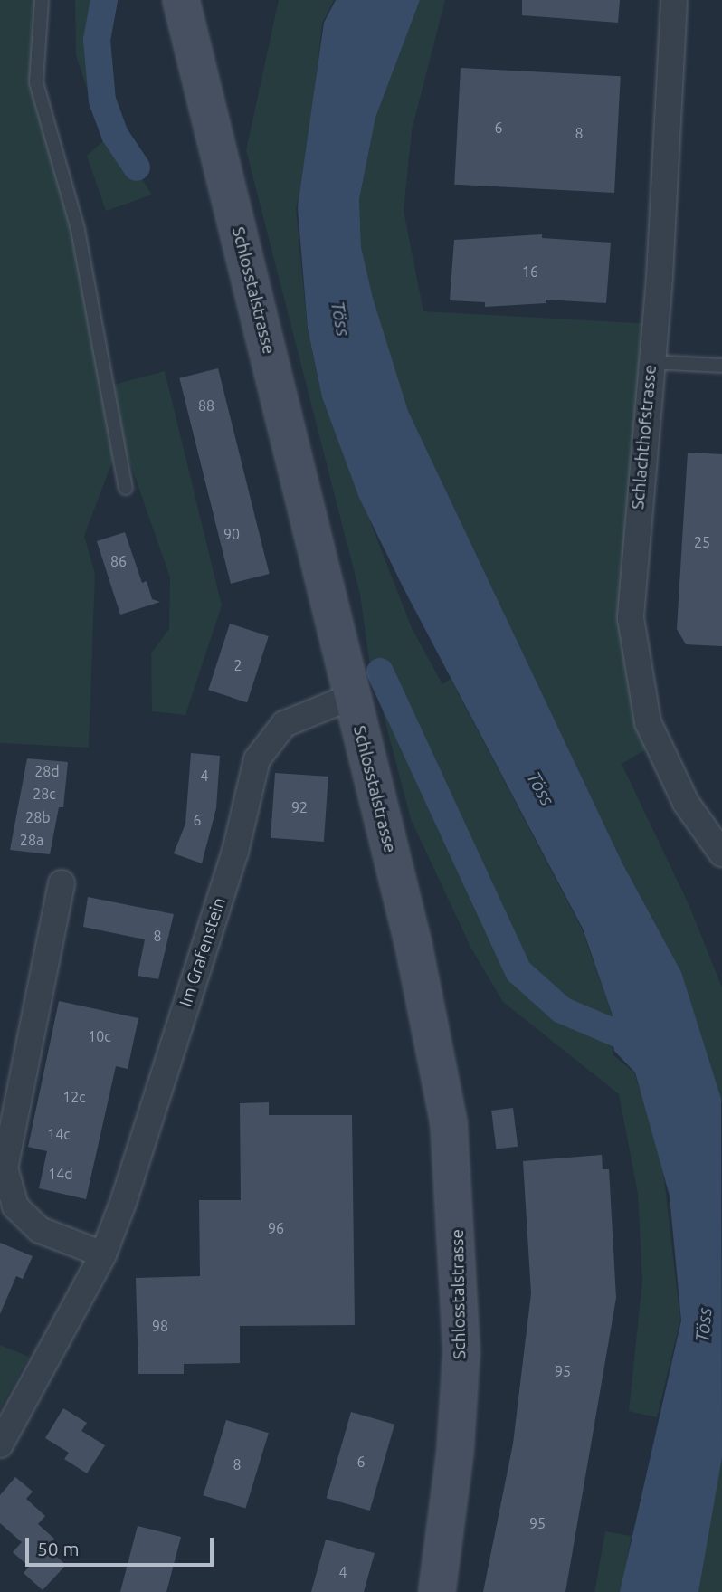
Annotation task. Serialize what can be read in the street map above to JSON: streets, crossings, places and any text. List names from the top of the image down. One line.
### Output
{"streets":{"main road":["Schlosstalstrasse"],"street":["Schlachthofstrasse","Im Grafenstein"]},"crossings":[["Schlosstalstrasse","Im Grafenstein"]],"water":["Töss"],"house_numbers":["6","8","16","88","90","25","86","2","28d","4","28c","92","28b","6","28a","8","10c","12c","14c","14d","96","98","95","6","8","95","4"],"scale_bar":"50 m"}
